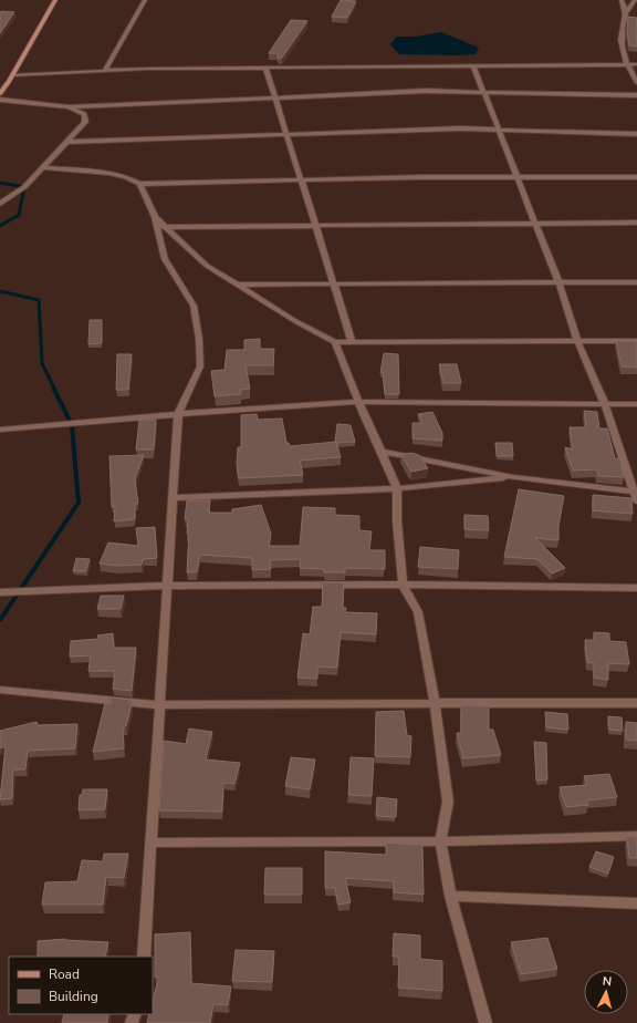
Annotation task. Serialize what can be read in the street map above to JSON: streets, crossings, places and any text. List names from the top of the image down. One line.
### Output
{"legend":["Road","Building"],"north":"top"}
